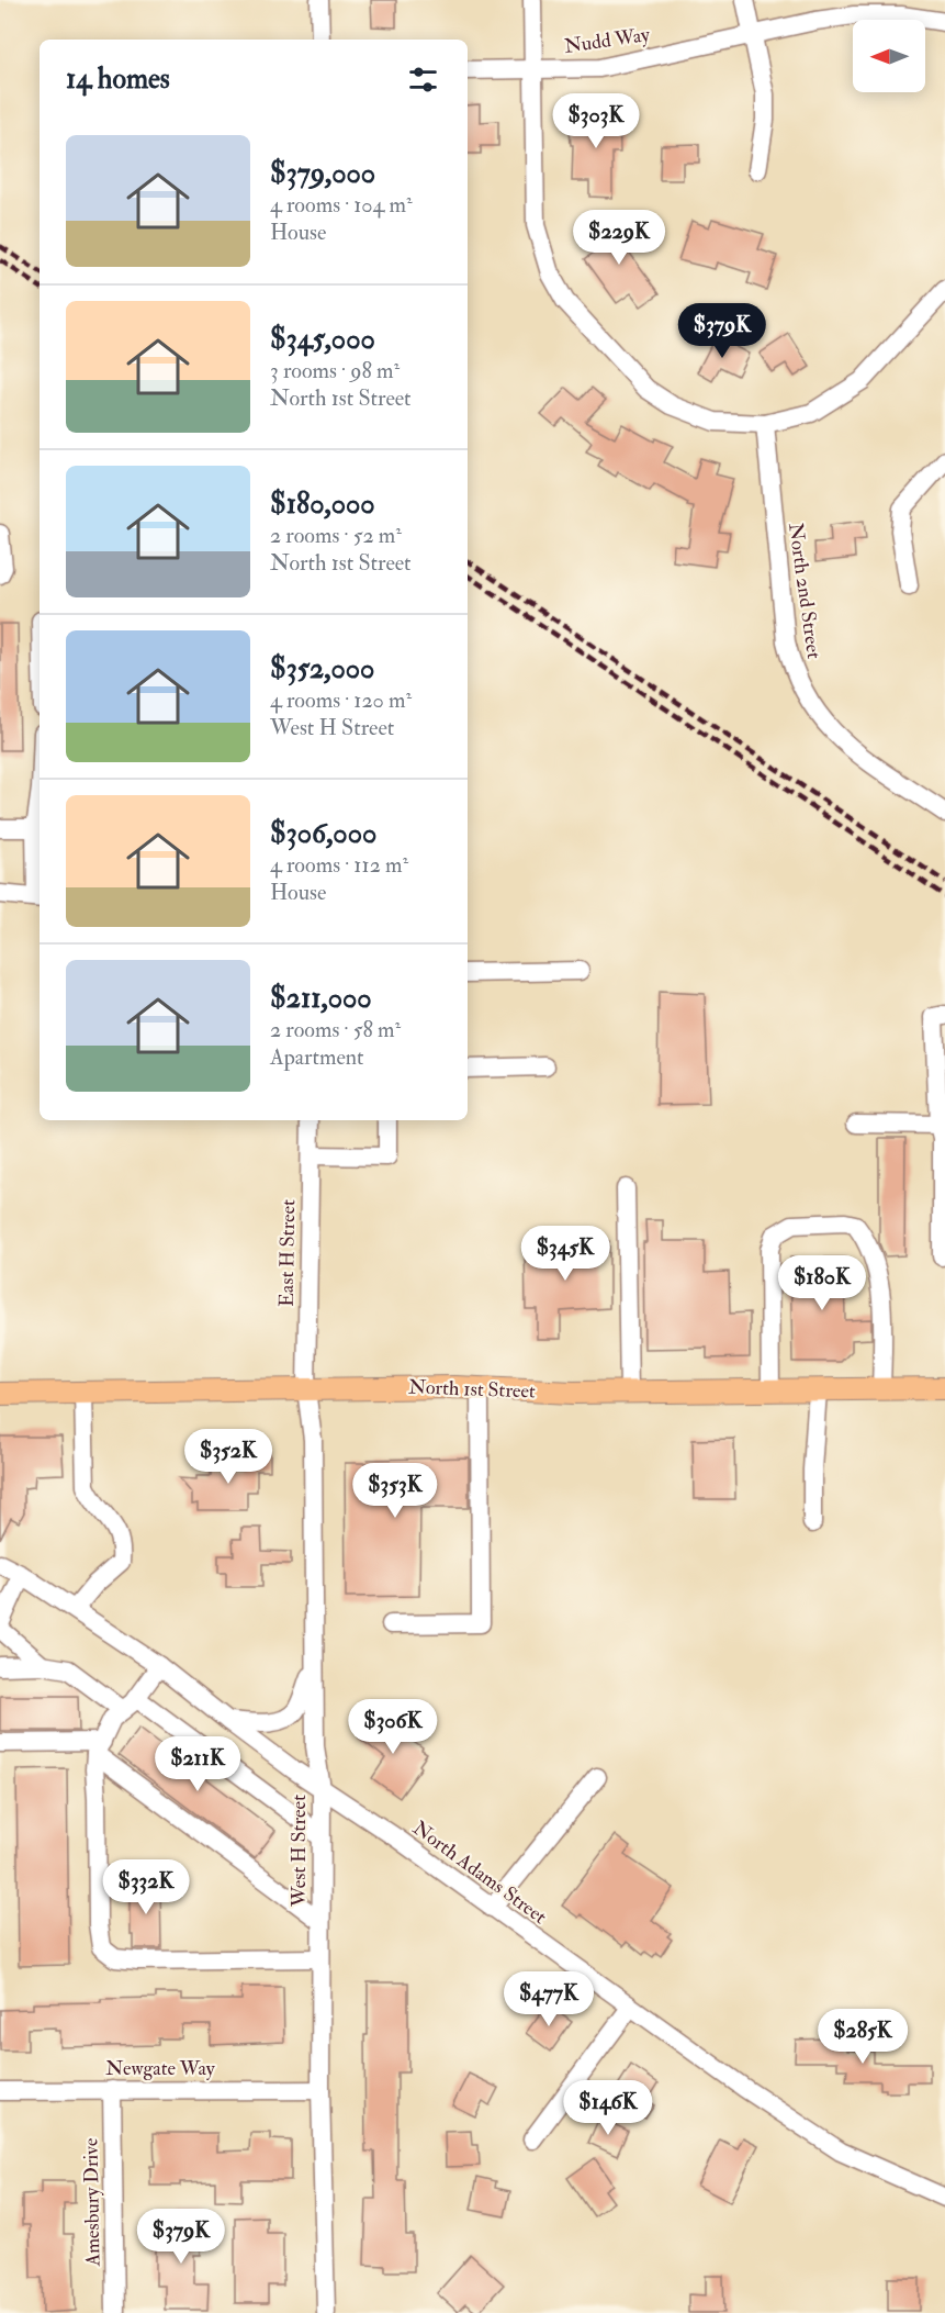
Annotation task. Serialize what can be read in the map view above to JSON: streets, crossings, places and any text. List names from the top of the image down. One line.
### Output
{"streets":{"main road":["North 1st Street"],"street":["Nudd Way","North 2nd Street","East H Street","West H Street","North Adams Street","Newgate Way","Amesbury Drive"]},"crossings":[["East H Street","North 1st Street"],["East H Street","West H Street"],["North 1st Street","West H Street"],["West H Street","North Adams Street"],["West H Street","Newgate Way"],["Newgate Way","Amesbury Drive"]],"north":"left","page":{"heading":"14 homes","price":["$303K","$229K","$379K","$345K","$180K","$352K","$353K","$306K","$211K","$332K","$477K","$285K","$146K","$379K"],"list":[{"name":"$379,000","note":"4 rooms · 104 m² · House"},{"name":"$345,000","note":"3 rooms · 98 m² · North 1st Street"},{"name":"$180,000","note":"2 rooms · 52 m² · North 1st Street"},{"name":"$352,000","note":"4 rooms · 120 m² · West H Street"},{"name":"$306,000","note":"4 rooms · 112 m² · House"},{"name":"$211,000","note":"2 rooms · 58 m² · Apartment"}]}}
